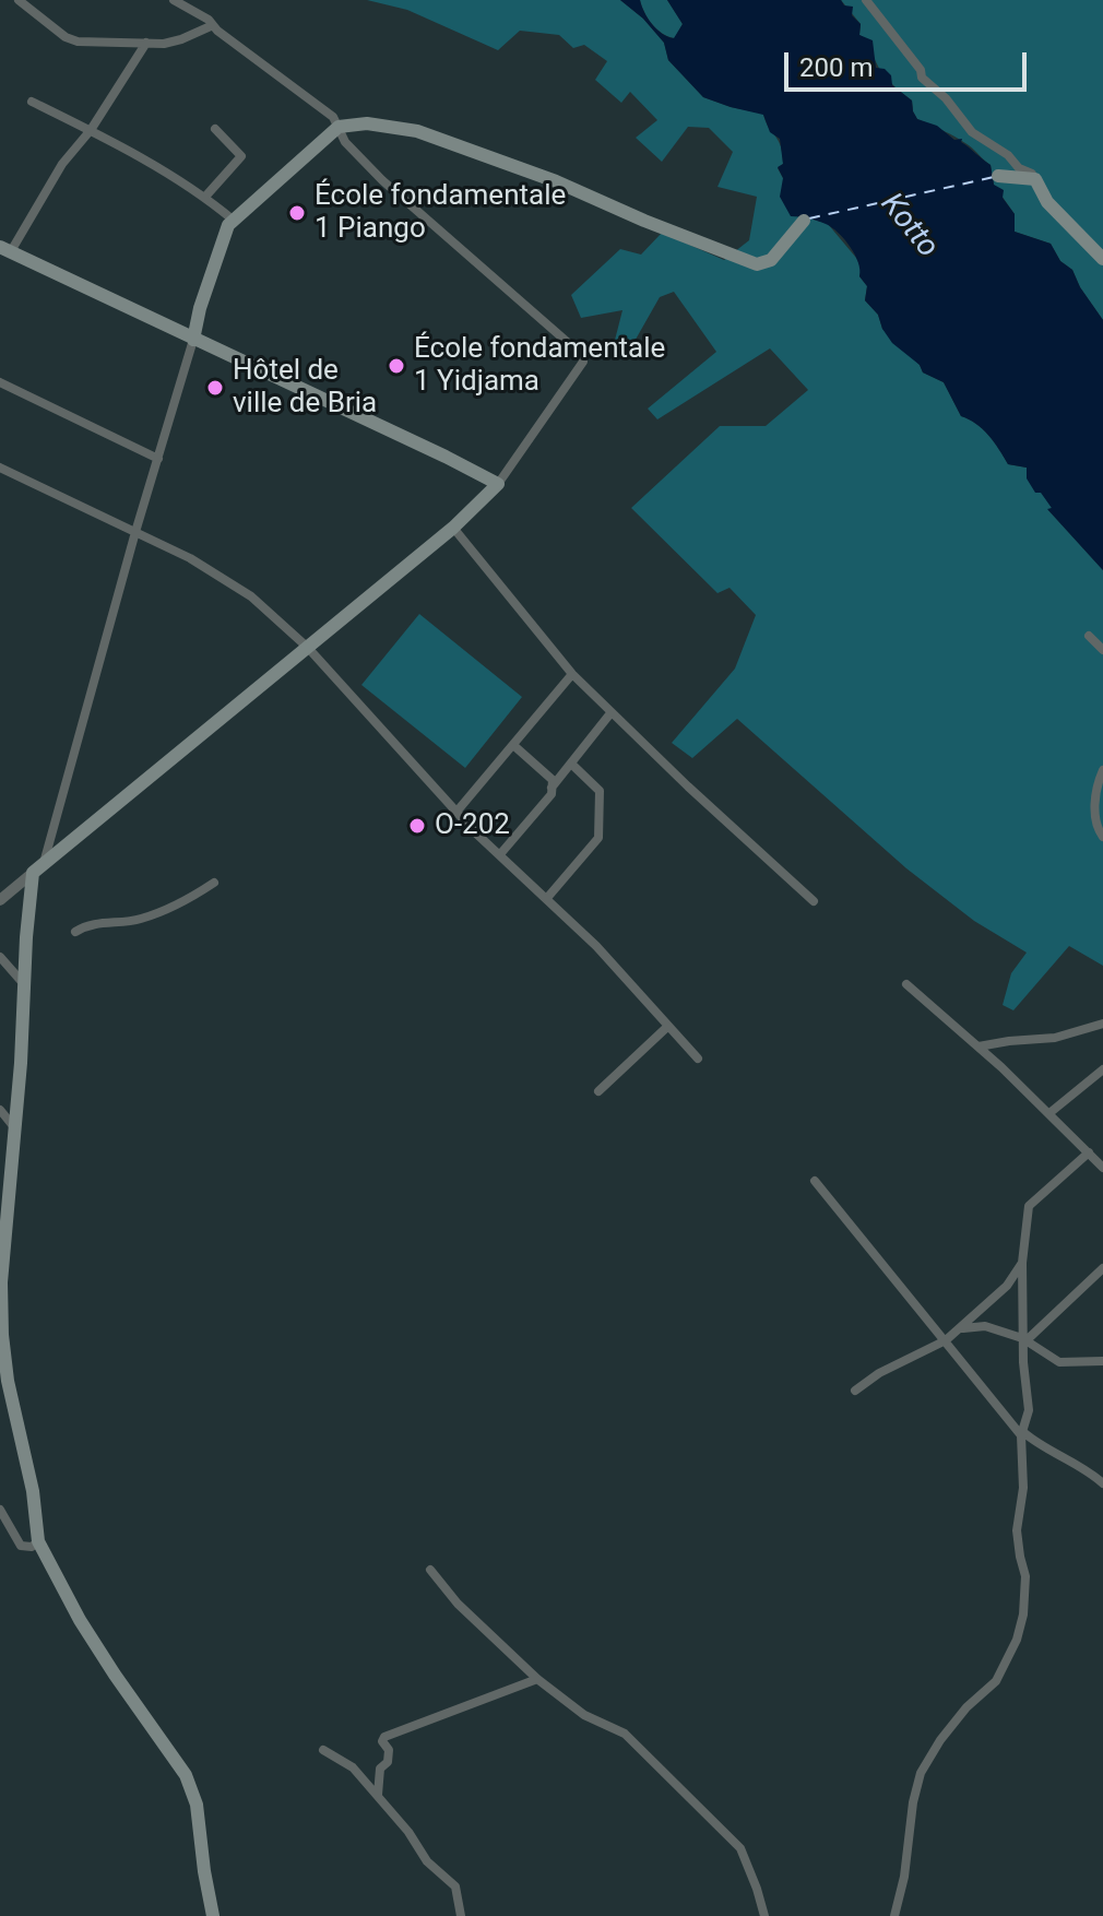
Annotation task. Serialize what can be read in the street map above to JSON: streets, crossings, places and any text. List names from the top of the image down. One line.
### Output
{"water":["Kotto"],"places":["École fondamentale 1 Piango","École fondamentale 1 Yidjama","Hôtel de ville de Bria","O-202"],"scale_bar":"200 m"}
